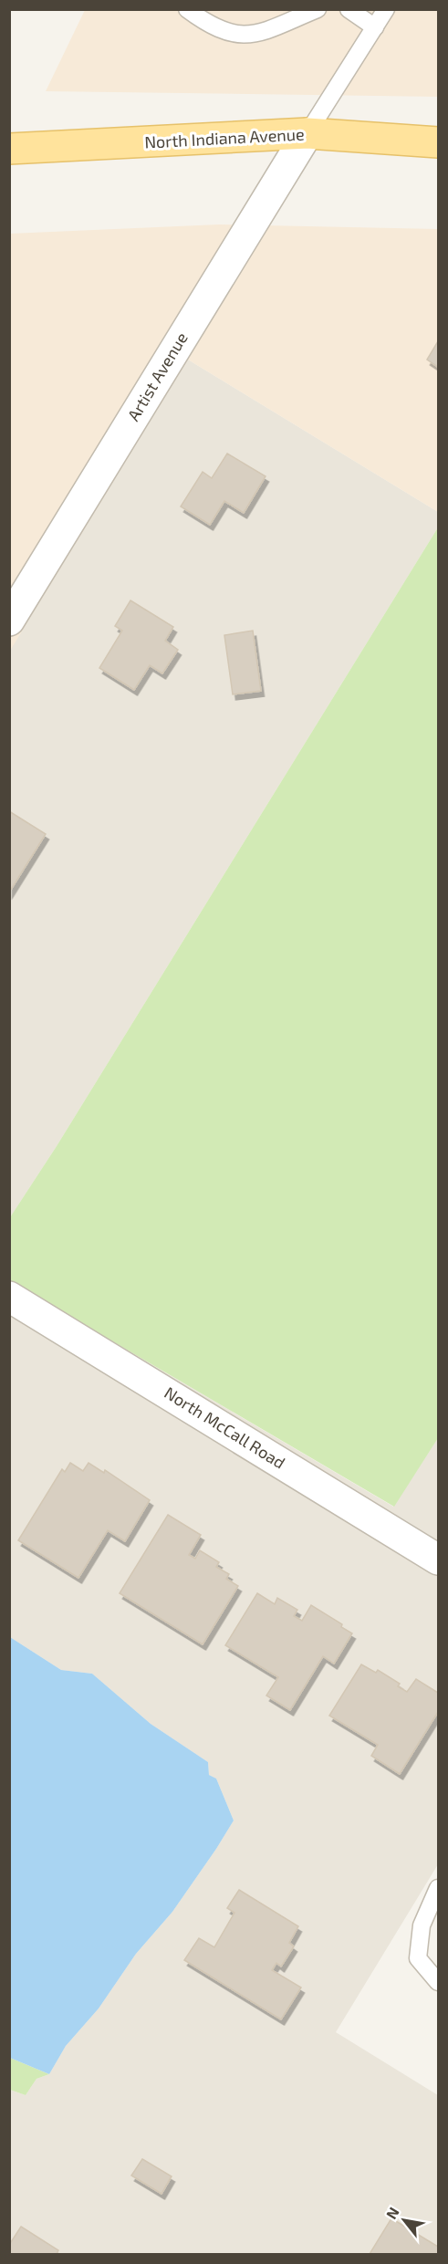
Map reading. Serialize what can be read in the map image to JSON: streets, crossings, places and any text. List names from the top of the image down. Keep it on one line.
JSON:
{"streets":{"main road":["North Indiana Avenue"],"street":["Artist Avenue","North McCall Road"]},"crossings":[["North Indiana Avenue","Artist Avenue"]],"north":"top left"}
